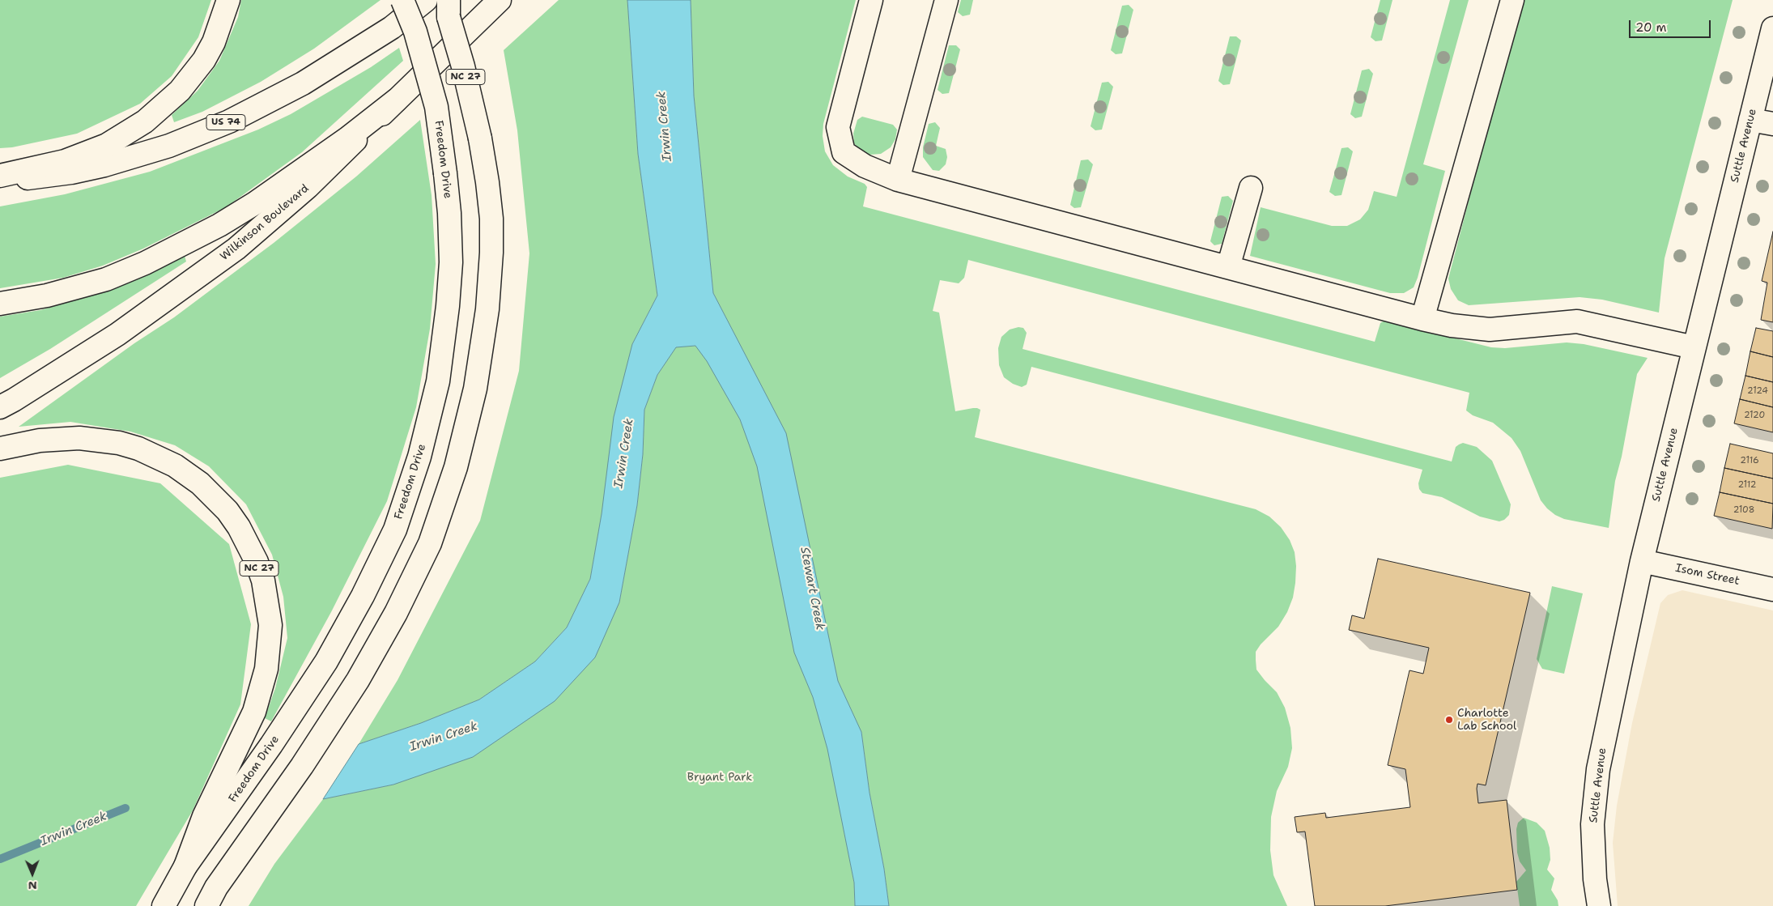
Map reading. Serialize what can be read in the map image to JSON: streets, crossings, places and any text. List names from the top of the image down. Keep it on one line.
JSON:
{"streets":{"main road":["NC 27","US 74","Suttle Avenue","Freedom Drive","Wilkinson Boulevard","Isom Street"]},"crossings":[["NC 27","Freedom Drive"],["Suttle Avenue","Isom Street"]],"water":["Irwin Creek","Stewart Creek"],"parks":["Bryant Park"],"places":["Charlotte Lab School"],"house_numbers":["2124","2120","2116","2112","2108"],"scale_bar":"20 m","north":"bottom"}
